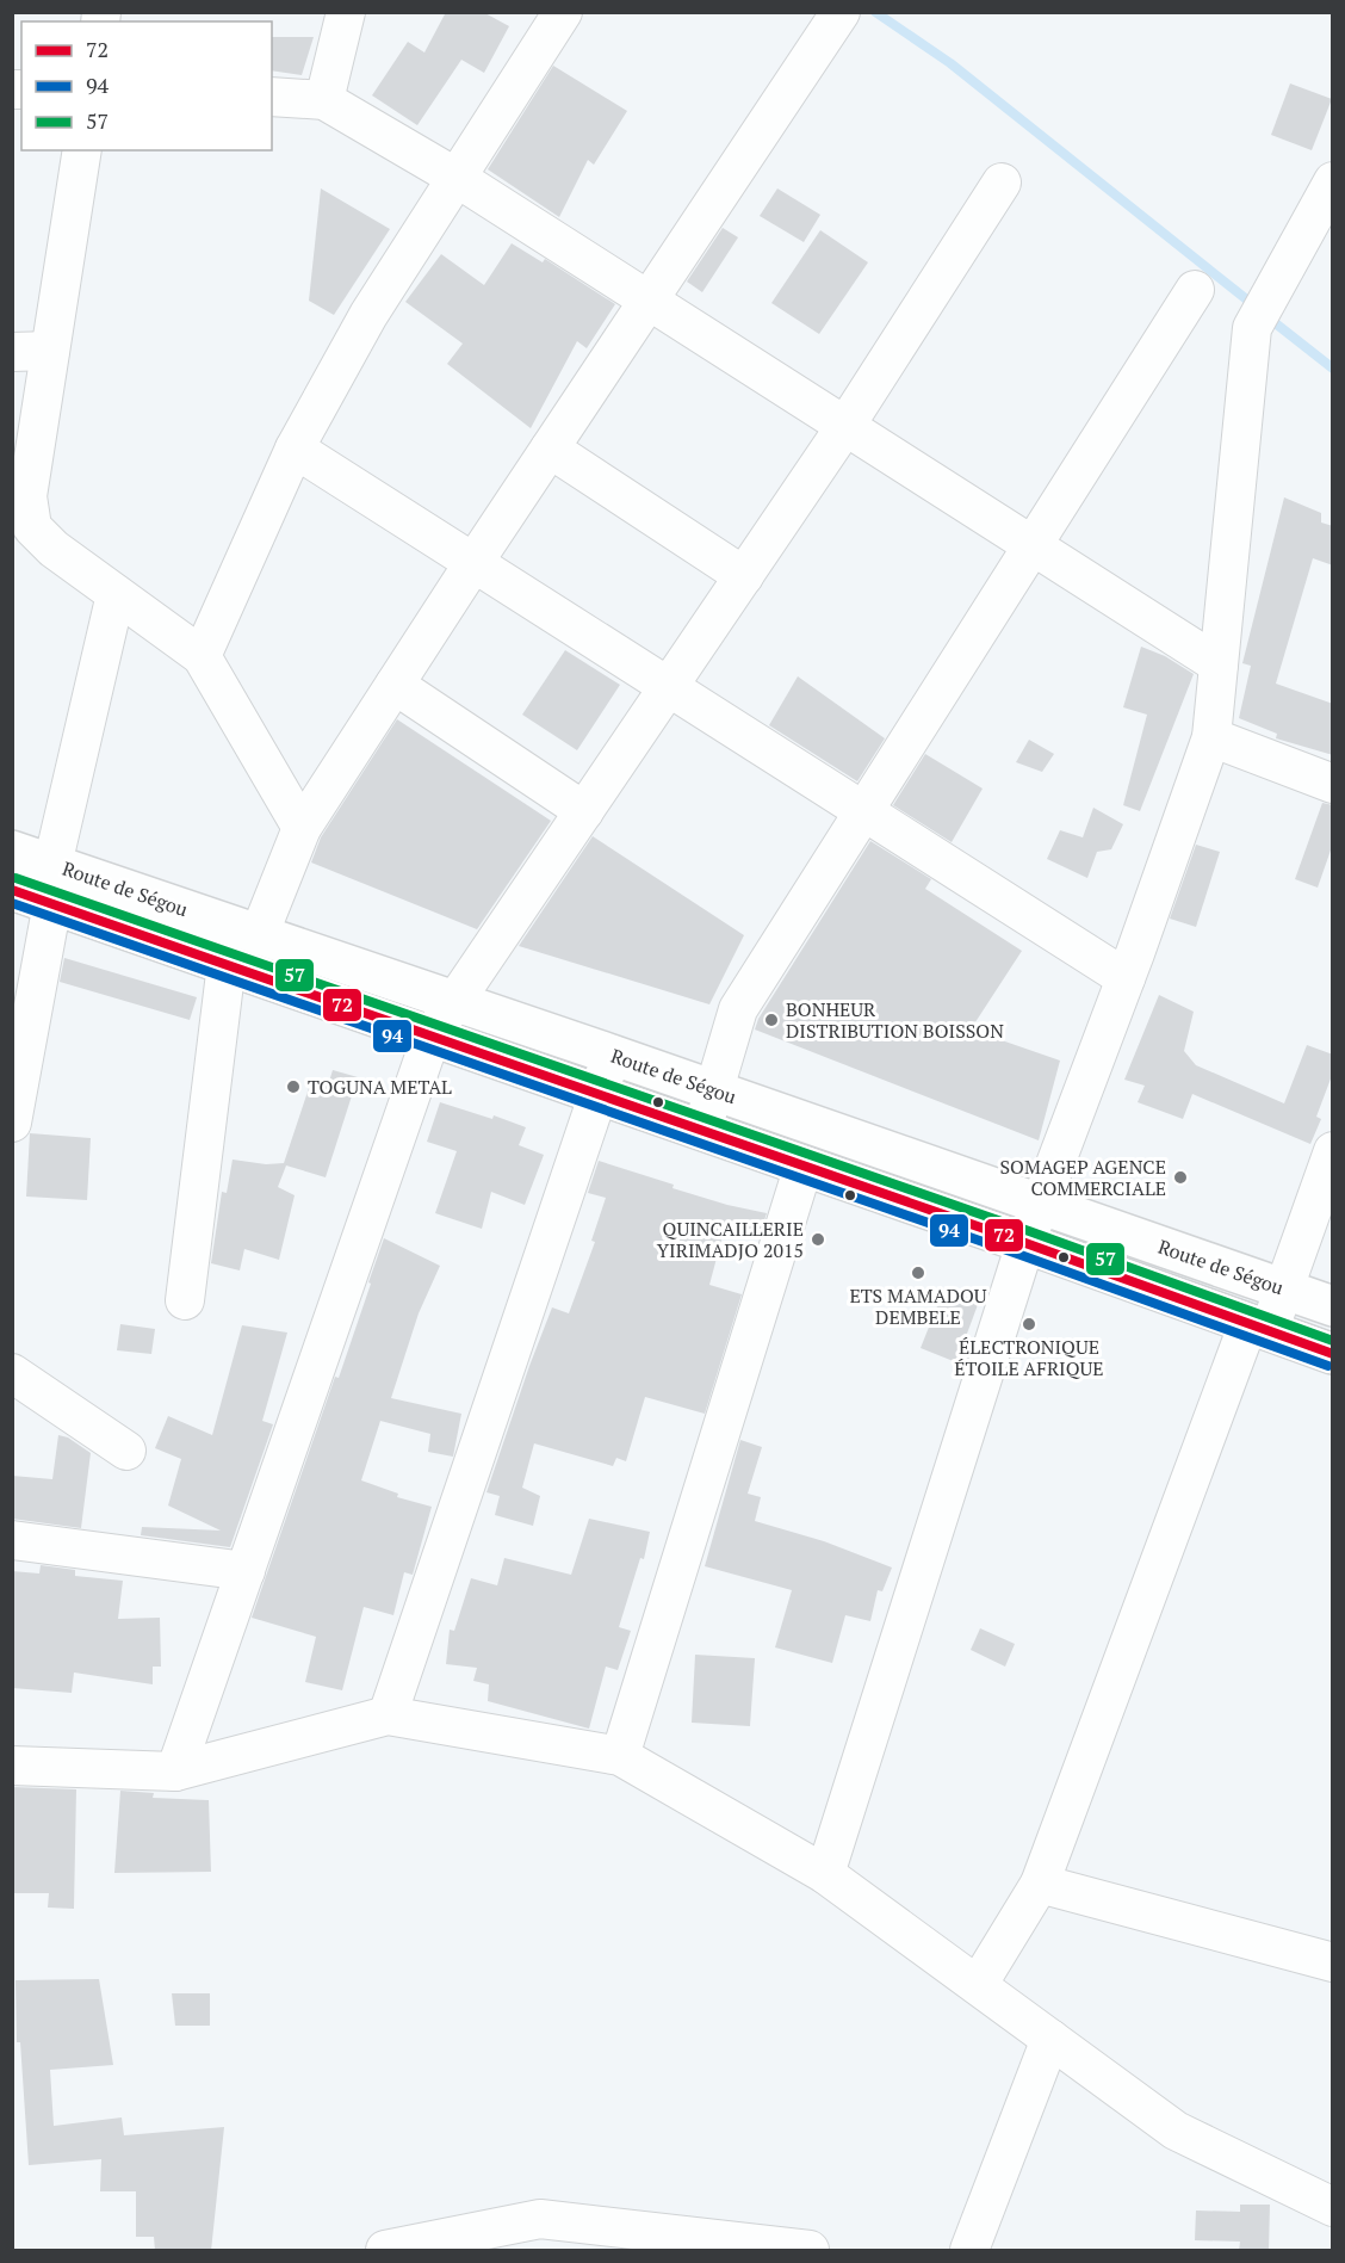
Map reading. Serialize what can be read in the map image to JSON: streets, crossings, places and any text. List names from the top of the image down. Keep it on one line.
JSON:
{"streets":{"highway":["Route de Ségou"]},"places":["BONHEUR DISTRIBUTION BOISSON","TOGUNA METAL","SOMAGEP AGENCE COMMERCIALE","QUINCAILLERIE YIRIMADJO 2015","ETS MAMADOU DEMBELE","ÉLECTRONIQUE ÉTOILE AFRIQUE"],"lines":["transit line 57","transit line 72","transit line 94"],"legend":["72","94","57"]}
